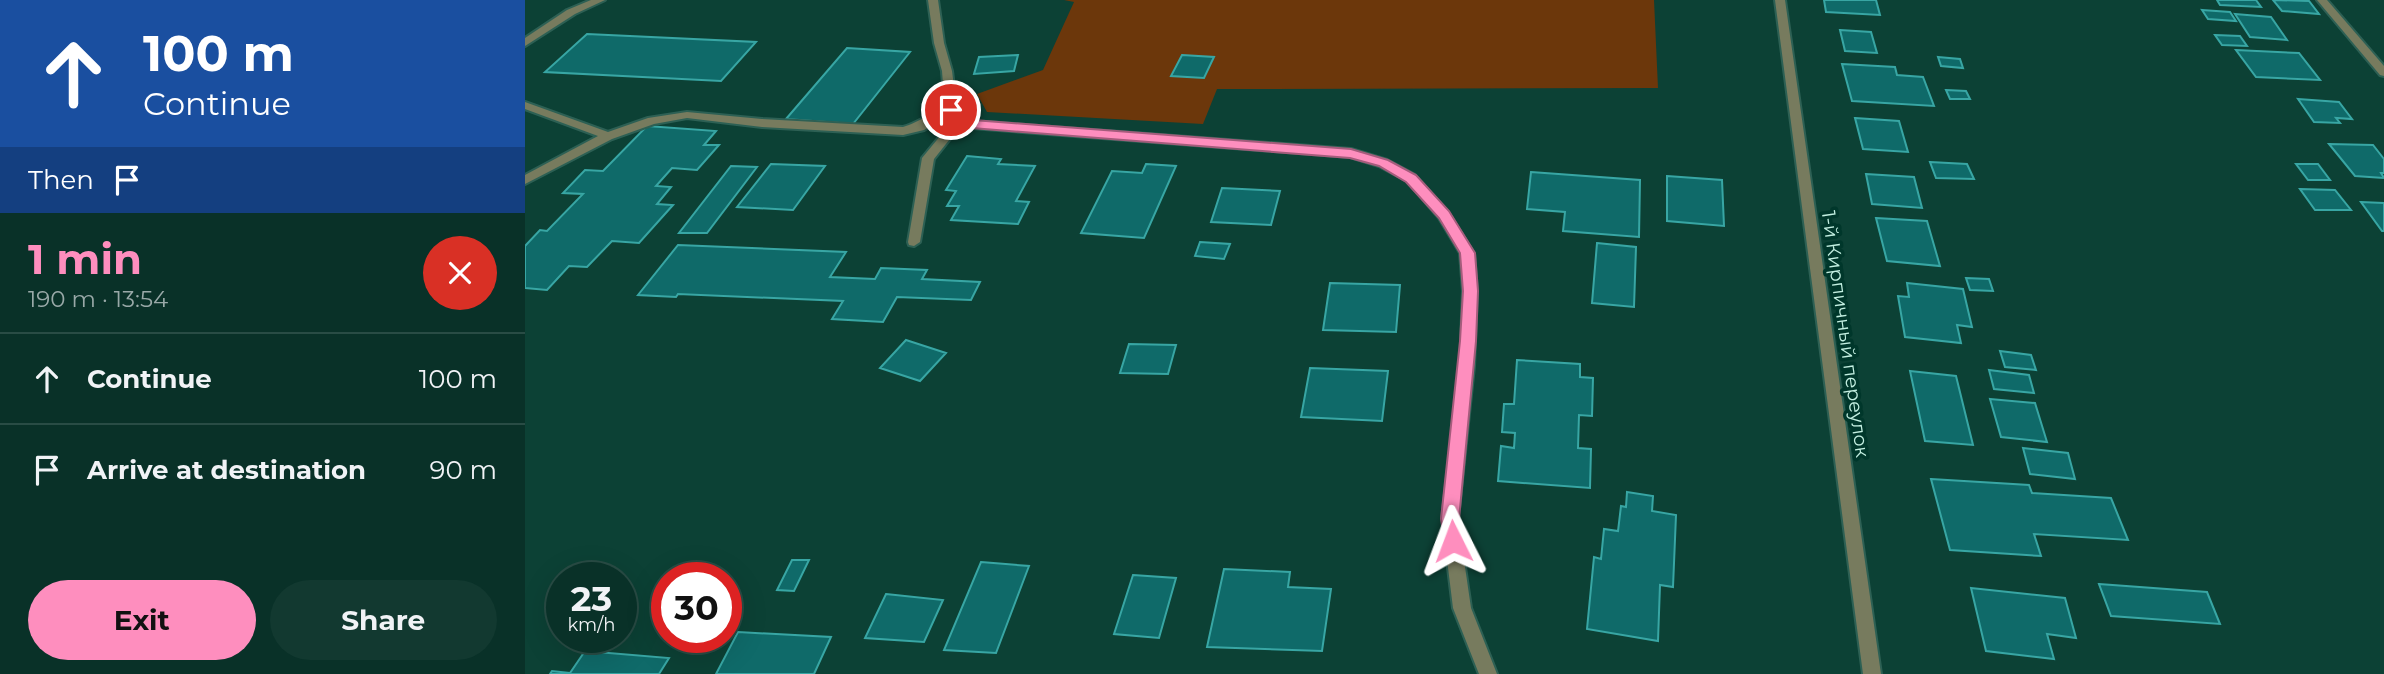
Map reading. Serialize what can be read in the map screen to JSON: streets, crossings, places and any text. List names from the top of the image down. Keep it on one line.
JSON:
{"streets":{"street":["1-й Кирпичный переулок"]},"page":{"turn":["100 m","Continue"],"then":"Then","heading":["1 min","190 m · 13:54"],"list":[{"name":"Continue","value":"100 m"},{"name":"Arrive at destination","value":"90 m"}],"speed":"23 km/h","limit":"30","buttons":["Exit","Share"]}}
